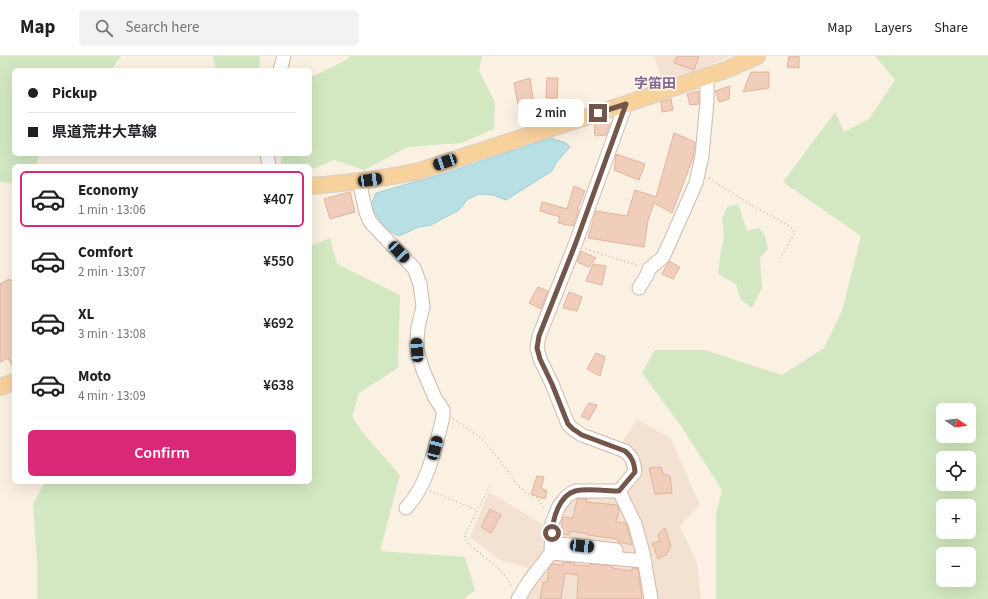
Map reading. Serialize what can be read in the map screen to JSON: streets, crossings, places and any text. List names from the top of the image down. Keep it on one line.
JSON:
{"districts":["字笛田"],"north":"right","page":{"header":"Map","search":"Search here","nav":["Map","Layers","Share"],"banner":["Pickup","県道荒井大草線"],"bubble":"2 min","list":[{"name":"Economy","note":"1 min · 13:06","value":"¥407"},{"name":"Comfort","note":"2 min · 13:07","value":"¥550"},{"name":"XL","note":"3 min · 13:08","value":"¥692"},{"name":"Moto","note":"4 min · 13:09","value":"¥638"}],"map_buttons":["+","−"],"buttons":"Confirm"}}
